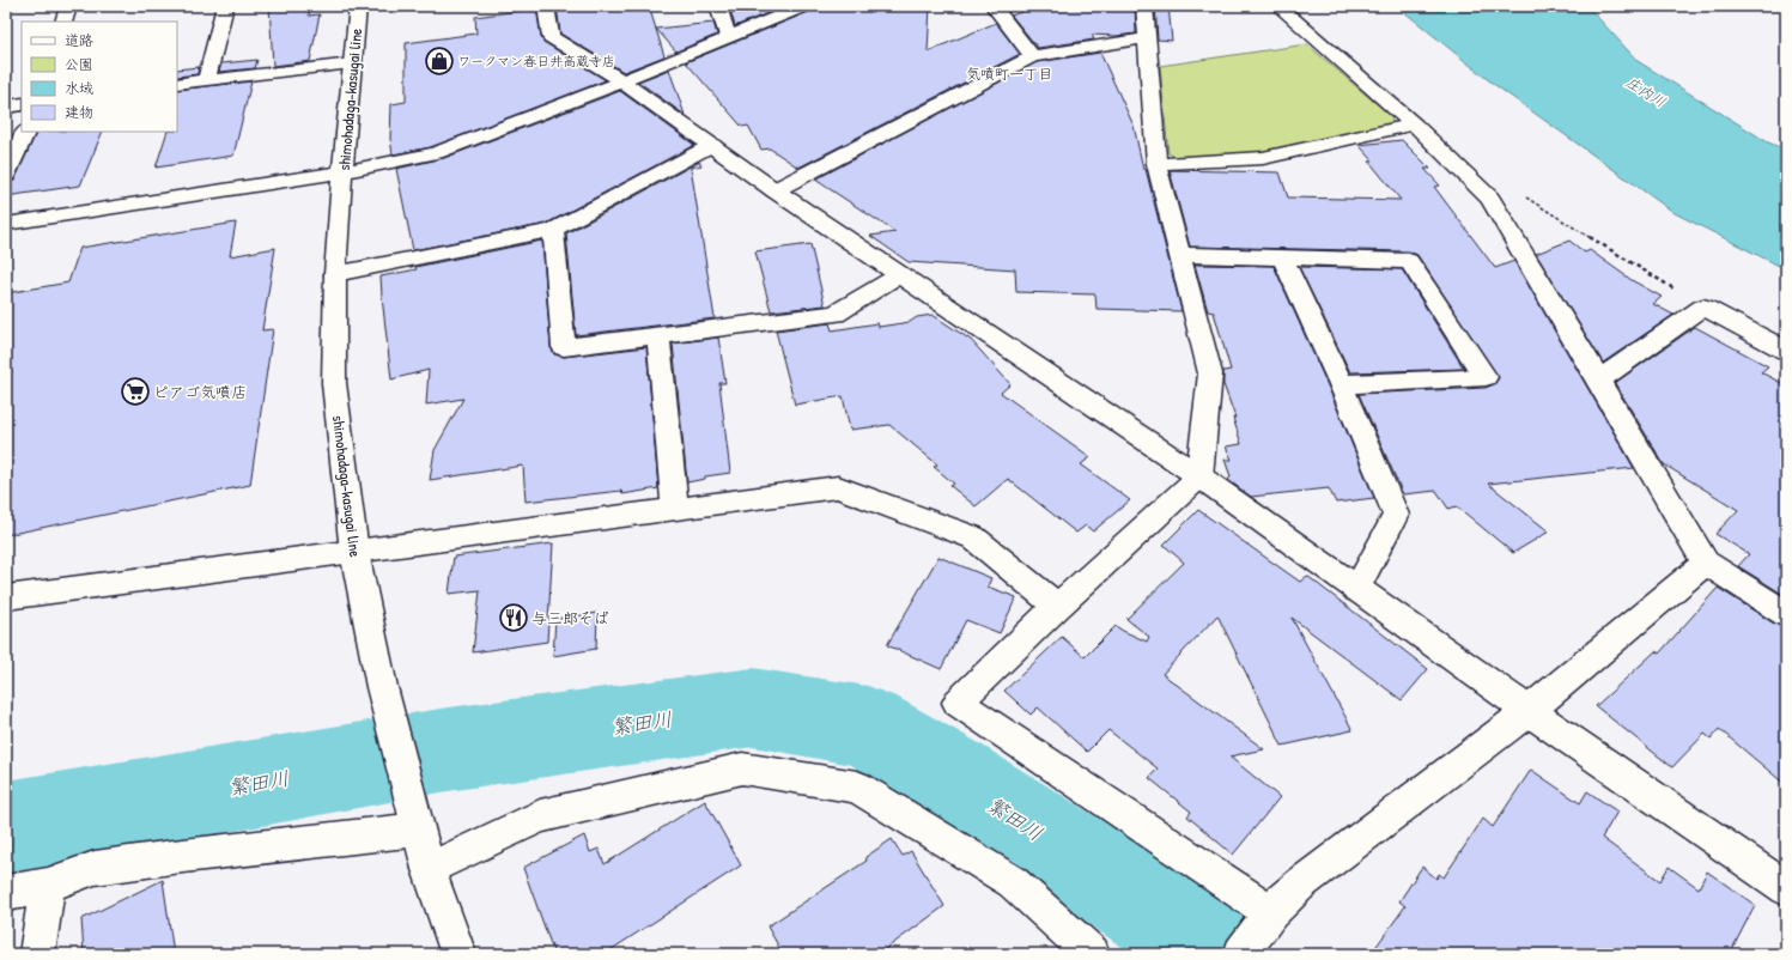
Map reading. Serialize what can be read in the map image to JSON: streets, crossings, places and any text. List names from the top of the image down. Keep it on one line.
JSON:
{"streets":{"street":["shimohadaga-kasugai line"]},"districts":["気噴町一丁目"],"water":["庄内川","繁田川"],"places":{"shop":["ワークマン春日井高蔵寺店"],"supermarket":["ピアゴ気噴店"],"restaurant":["与三郎そば"]},"legend":["道路","公園","水域","建物"]}
